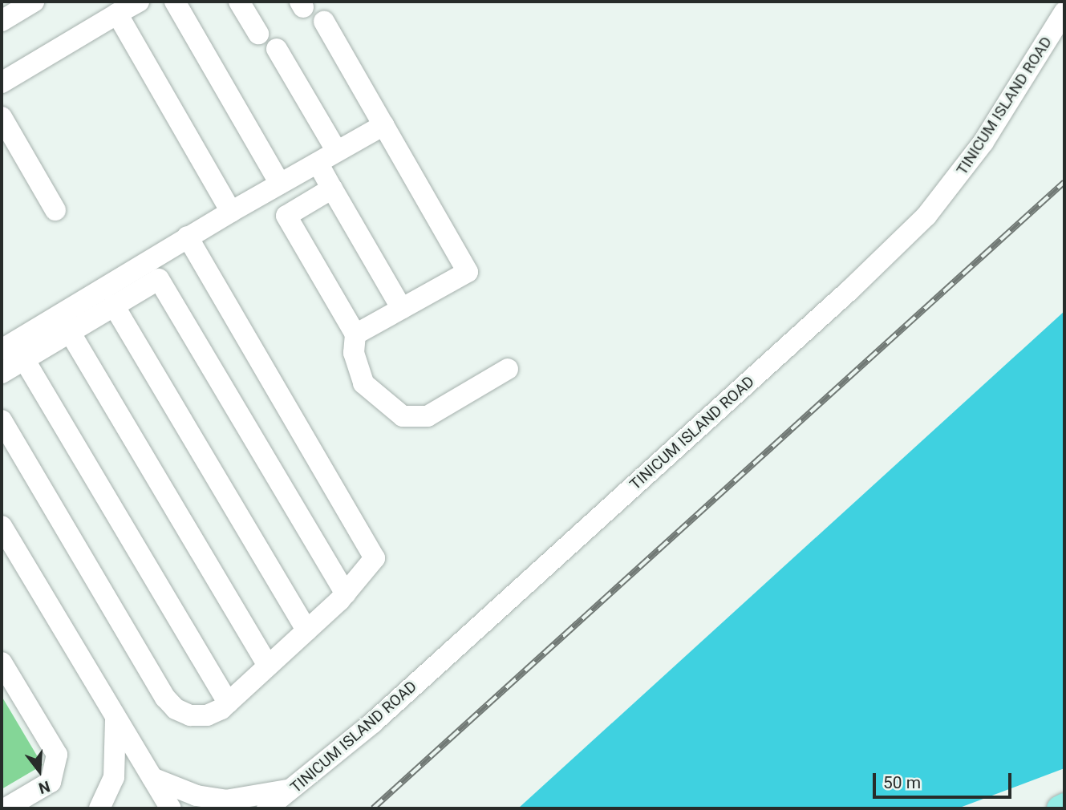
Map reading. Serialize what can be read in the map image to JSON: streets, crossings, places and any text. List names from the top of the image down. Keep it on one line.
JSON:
{"streets":{"street":["TINICUM ISLAND ROAD"]},"scale_bar":"50 m","north":"bottom"}
